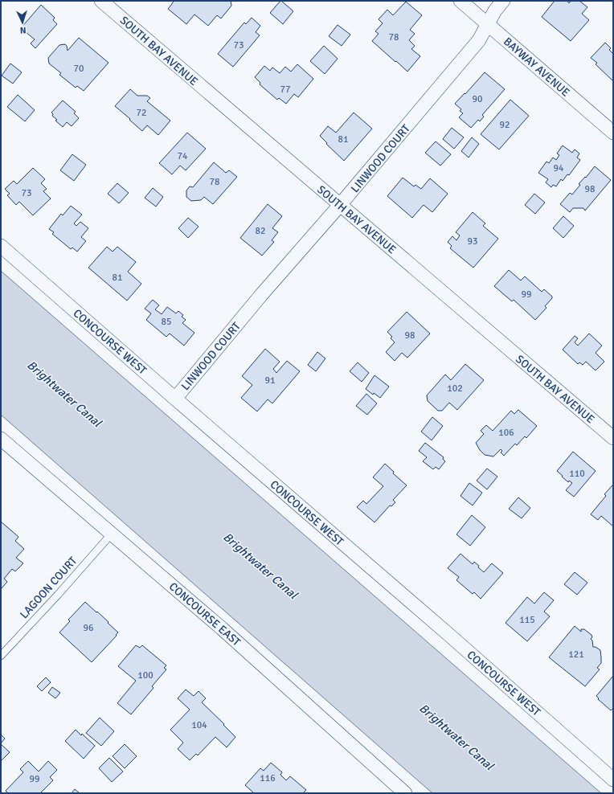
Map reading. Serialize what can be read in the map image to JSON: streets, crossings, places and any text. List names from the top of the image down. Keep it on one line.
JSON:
{"streets":{"street":["SOUTH BAY AVENUE","BAYWAY AVENUE","LINWOOD COURT","CONCOURSE WEST","CONCOURSE EAST"],"lane":["LAGOON COURT"]},"crossings":[["SOUTH BAY AVENUE","LINWOOD COURT"],["BAYWAY AVENUE","LINWOOD COURT"],["LINWOOD COURT","CONCOURSE WEST"],["LAGOON COURT","CONCOURSE EAST"]],"water":["Brightwater Canal"],"house_numbers":["78","73","70","77","90","72","92","81","74","94","78","98","73","82","93","81","99","85","98","91","102","106","110","115","96","121","100","104","116","99"],"north":"bottom"}
